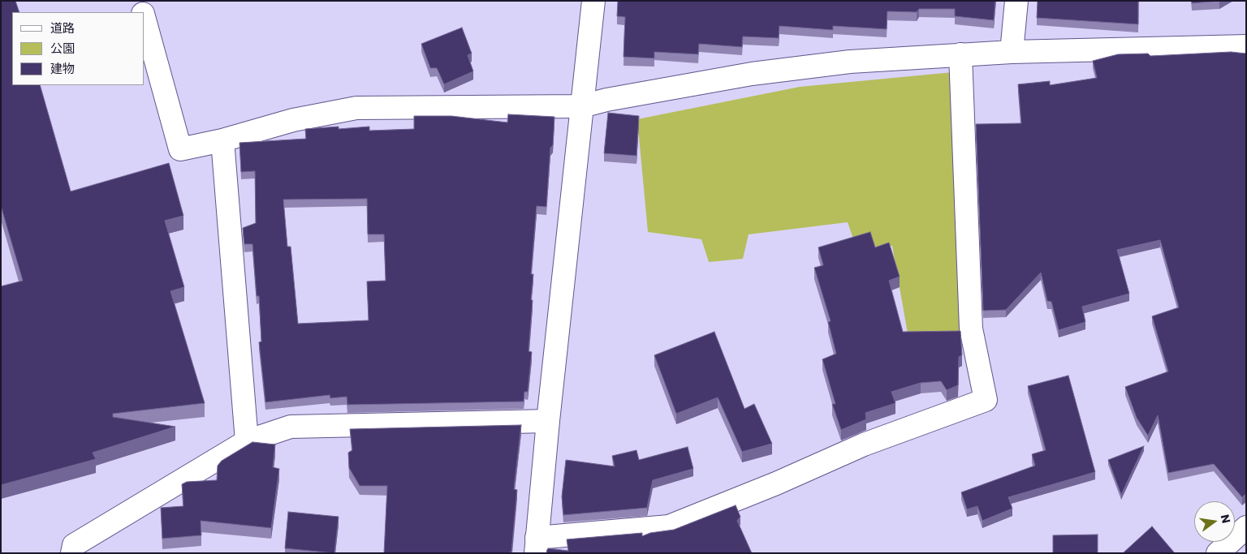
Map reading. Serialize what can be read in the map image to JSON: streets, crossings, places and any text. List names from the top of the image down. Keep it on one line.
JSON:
{"legend":["道路","公園","建物"],"north":"right"}
